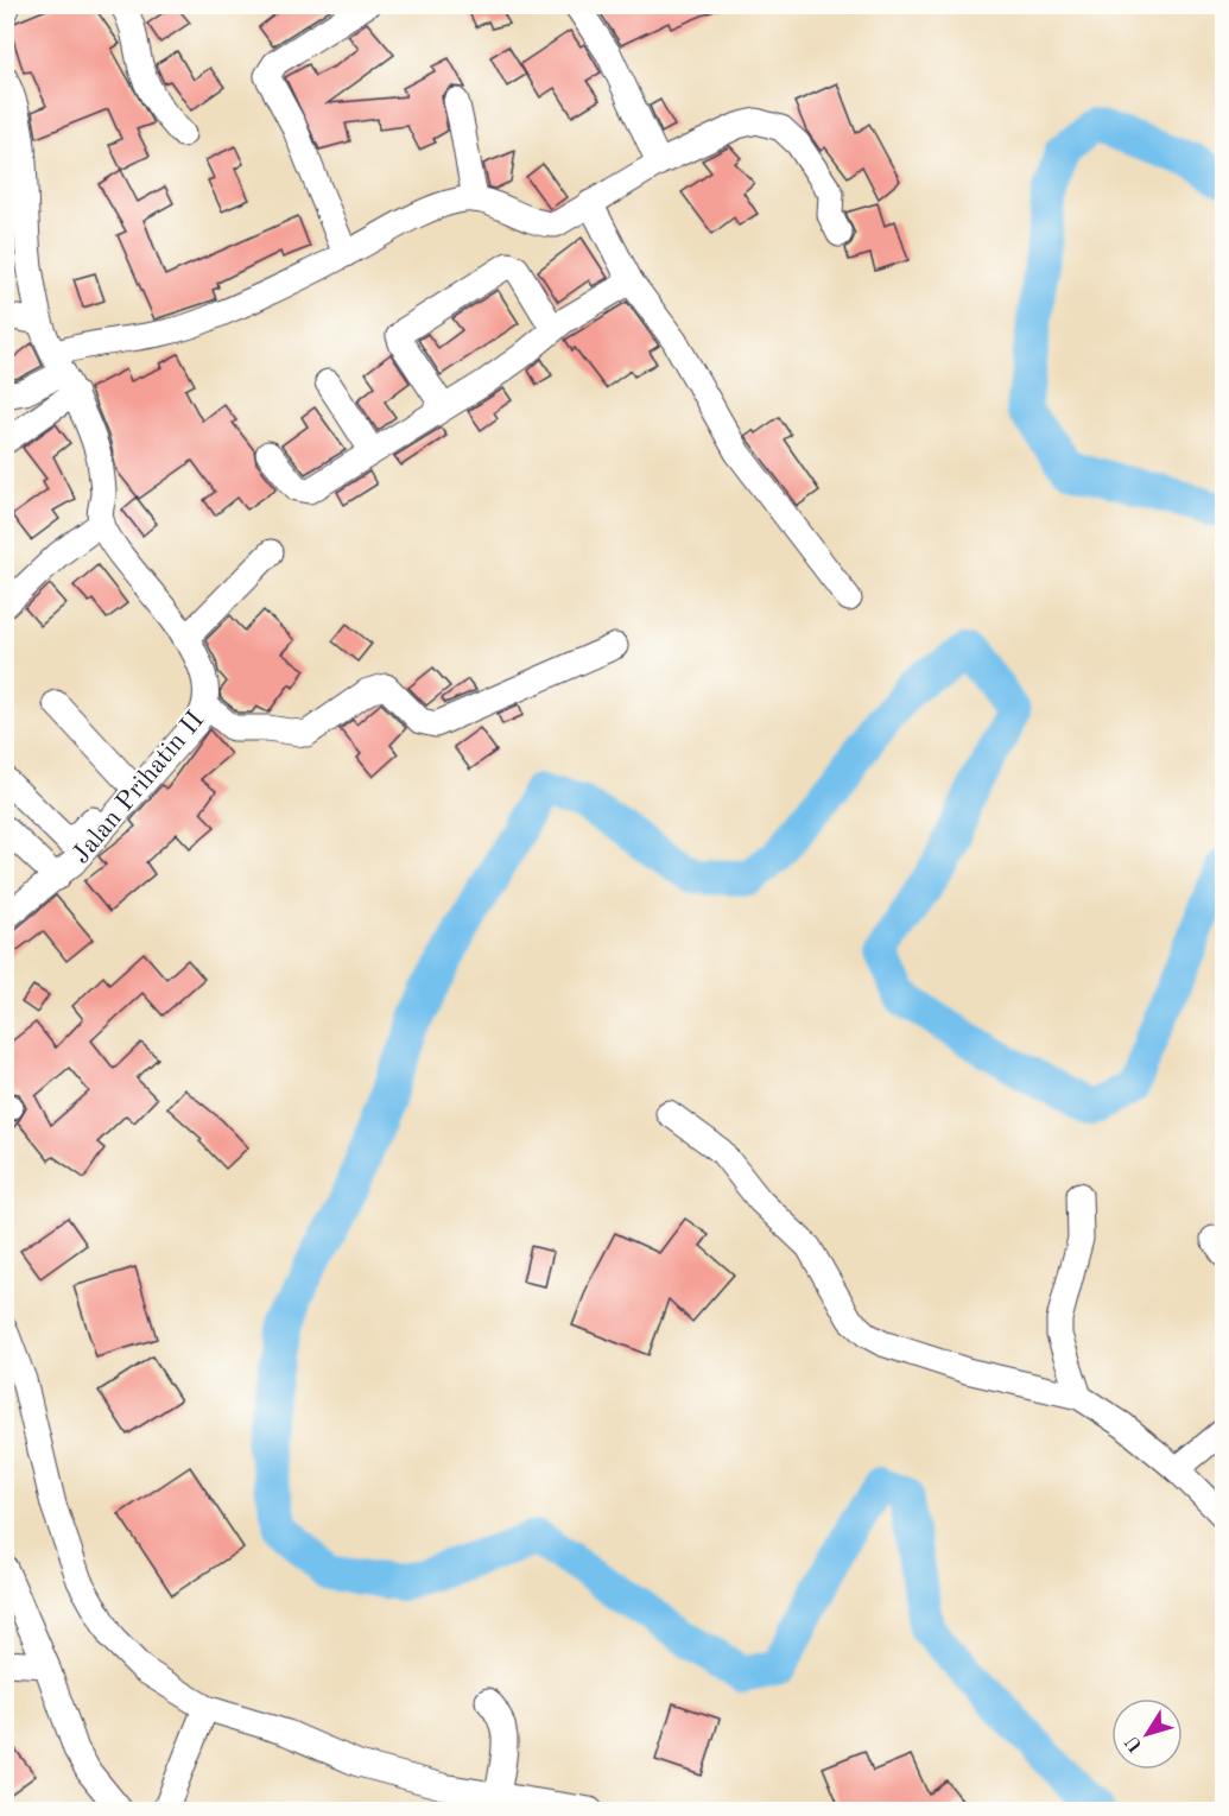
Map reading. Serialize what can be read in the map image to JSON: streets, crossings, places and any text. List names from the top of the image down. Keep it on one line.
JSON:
{"streets":{"street":["Jalan Prihatin II"]},"north":"bottom left"}
